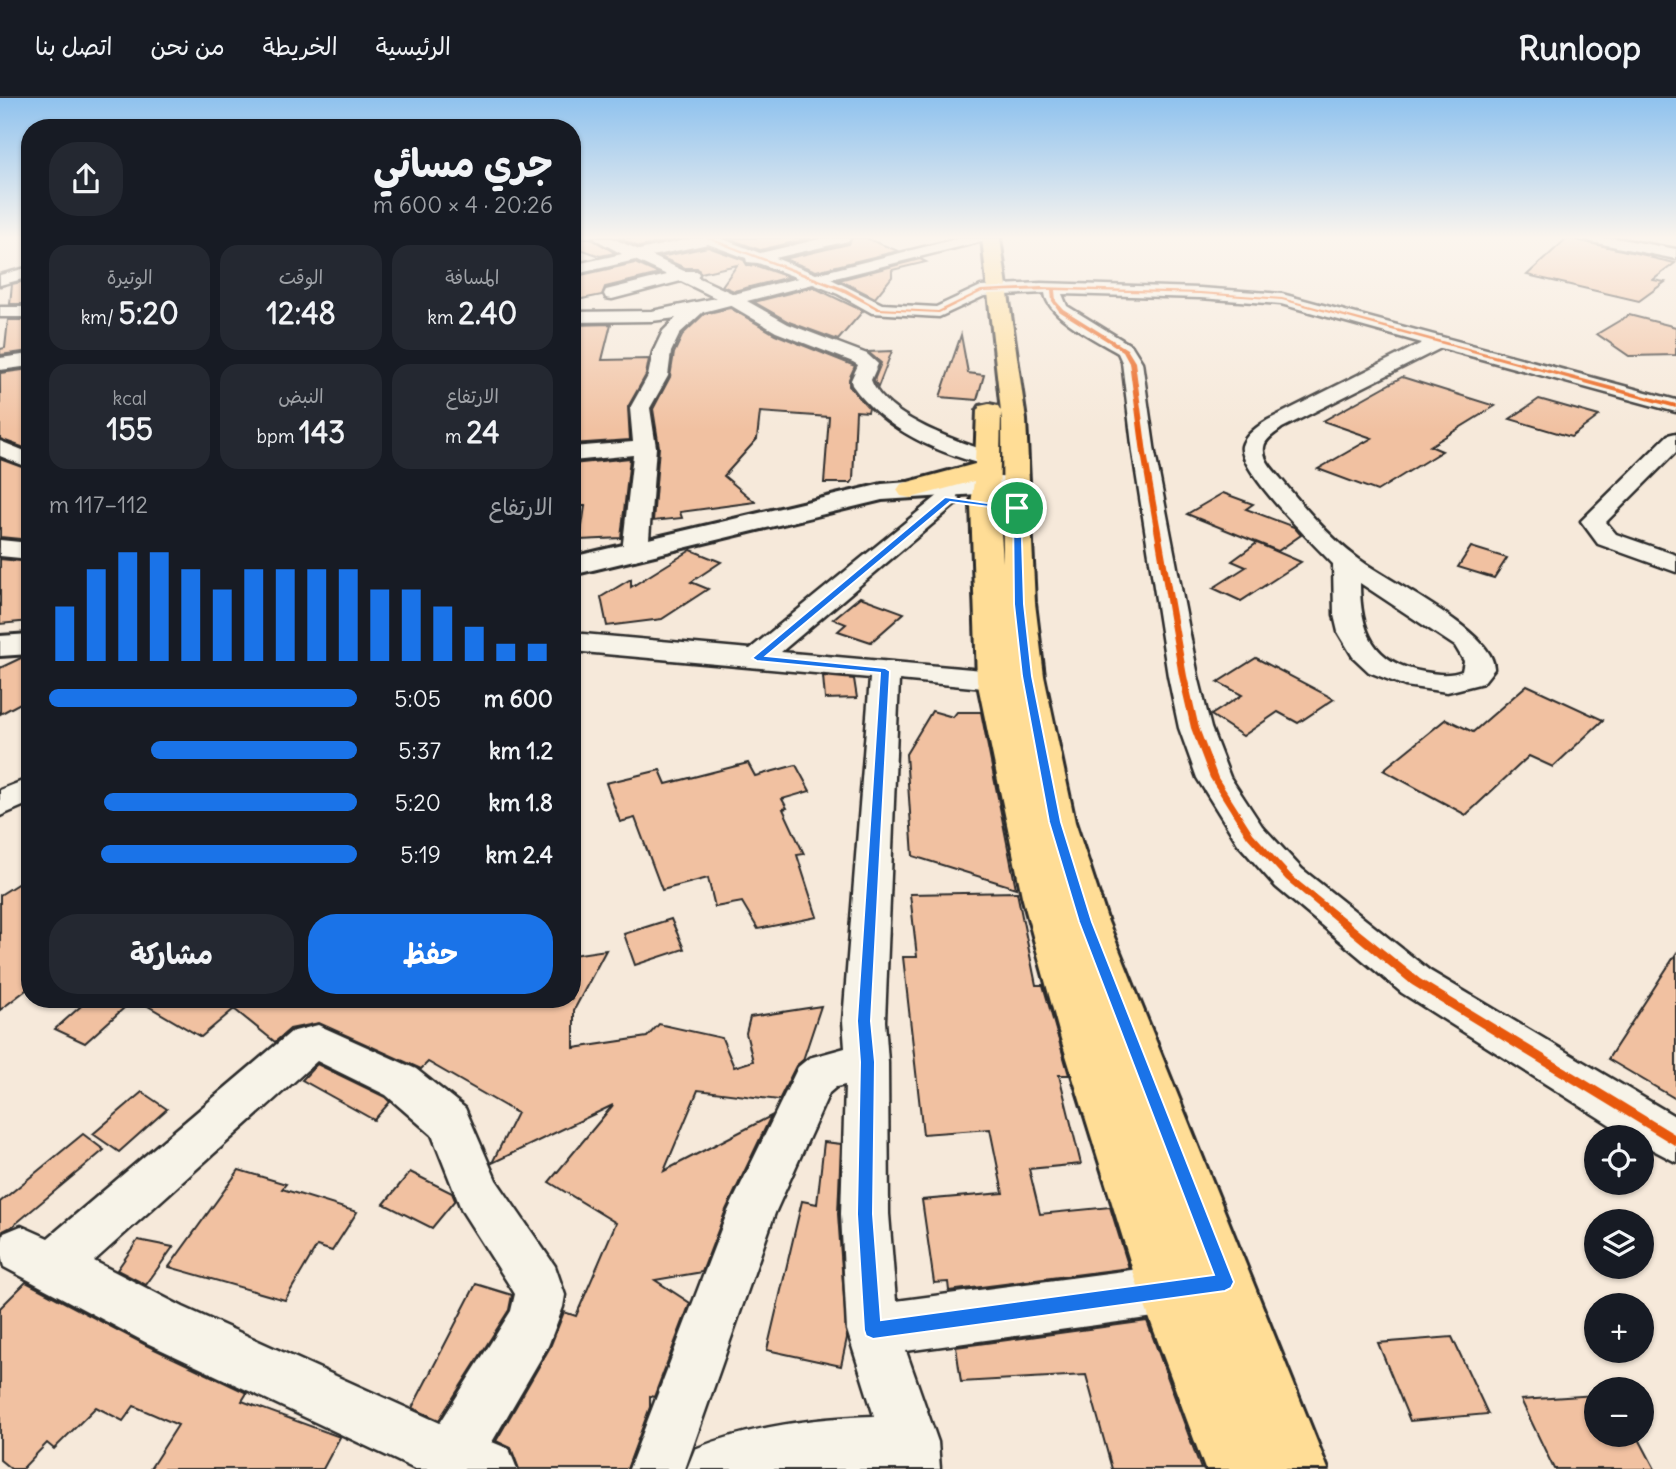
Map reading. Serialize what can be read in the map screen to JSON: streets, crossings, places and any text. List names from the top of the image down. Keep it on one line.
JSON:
{"page":{"header":"Runloop","nav":["الرئيسية","الخريطة","من نحن","اتصل بنا"],"heading":["جري مسائي","20:26 · 4 × 600 m"],"stats":[["المسافة","2.40 km"],["الوقت","12:48"],["الوتيرة","5:20 /km"],["الارتفاع","24 m"],["النبض","143 bpm"],["kcal","155"]],"chart":["الارتفاع","112–117 m"],"list":[{"name":"600 m","note":"5:05"},{"name":"1.2 km","note":"5:37"},{"name":"1.8 km","note":"5:20"},{"name":"2.4 km","note":"5:19"}],"buttons":["حفظ","مشاركة"],"map_buttons":["+","−"]}}
